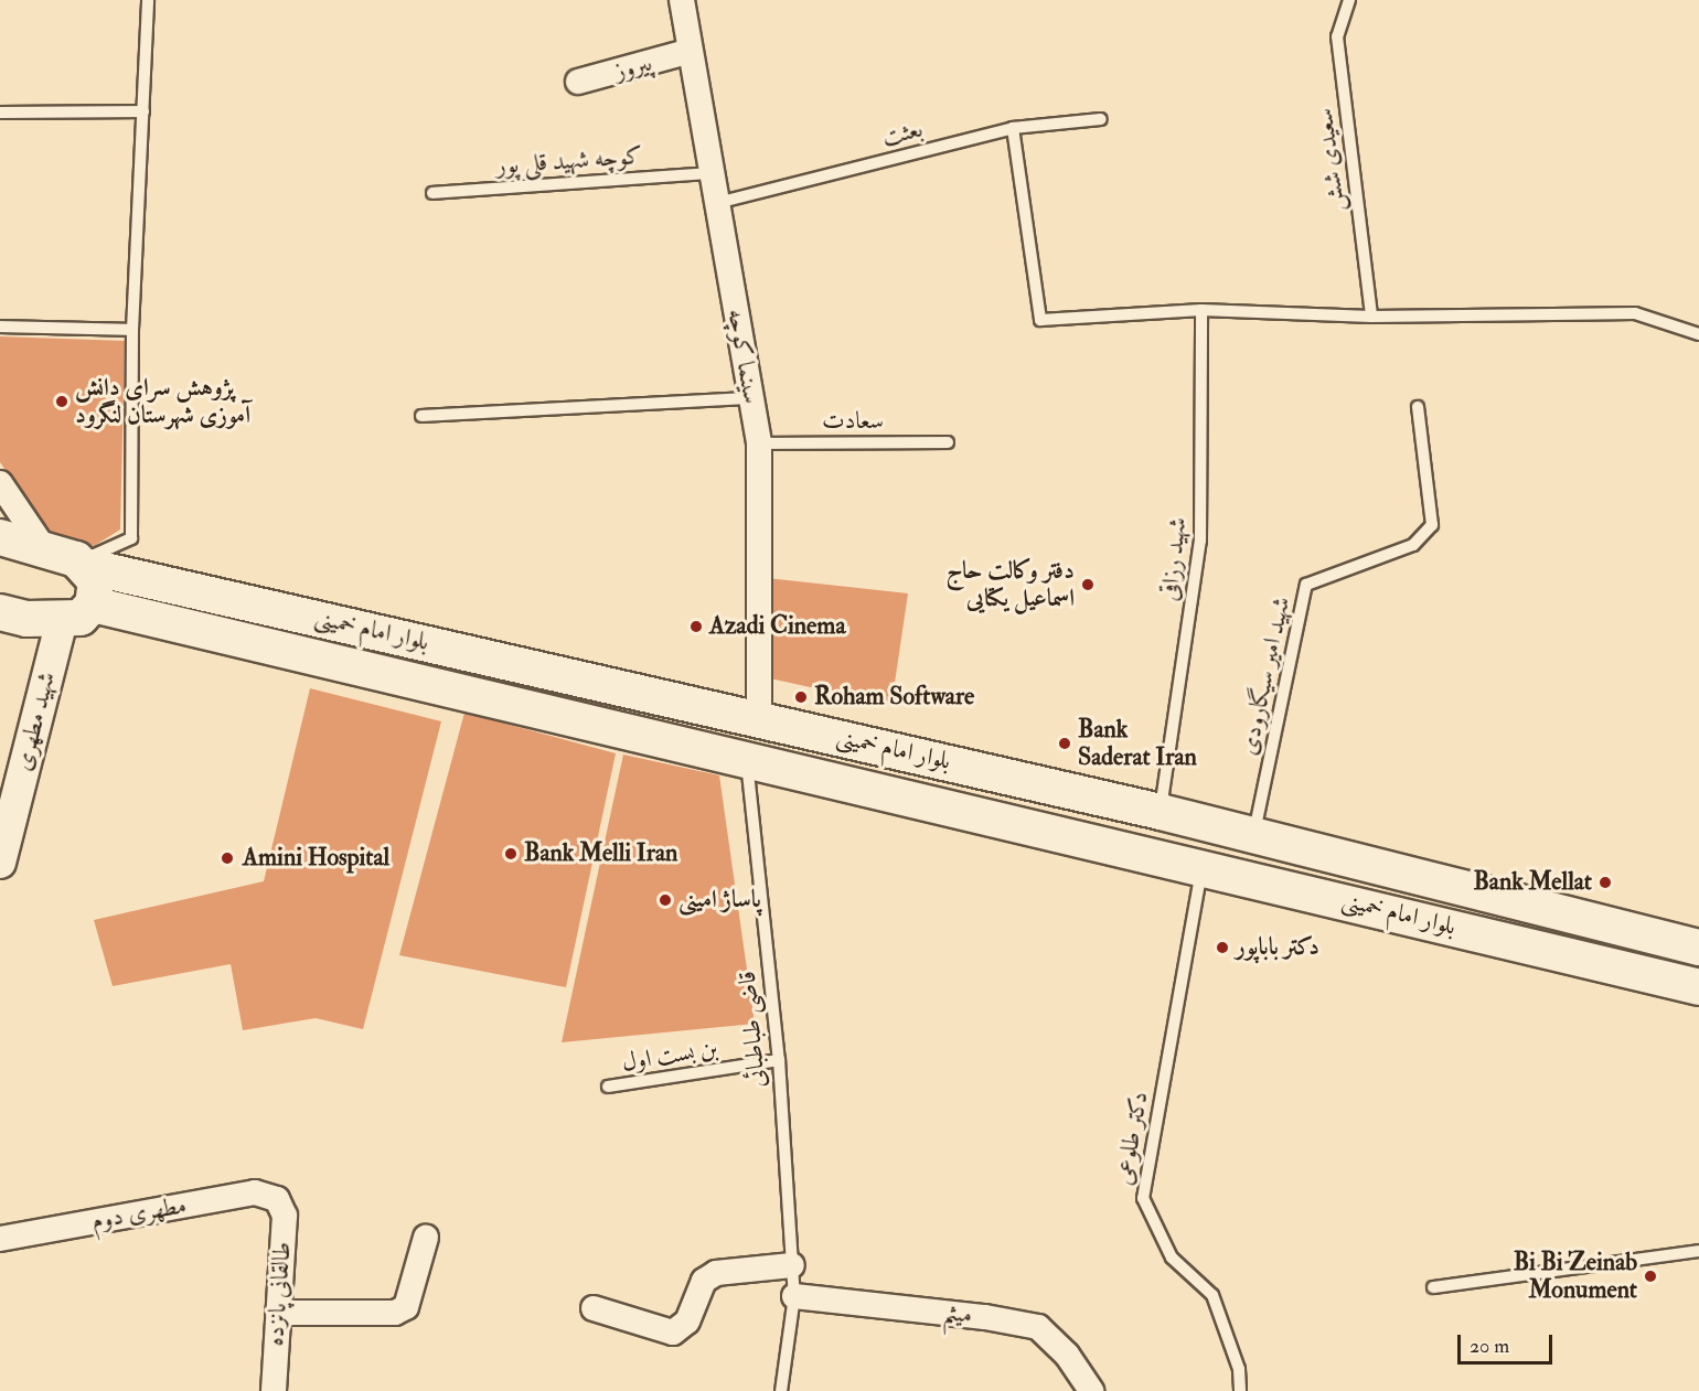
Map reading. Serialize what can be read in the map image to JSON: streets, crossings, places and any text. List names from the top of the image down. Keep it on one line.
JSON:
{"streets":{"main road":["بلوار امام خمینی"],"street":["پیروز","سینما کوچه","شهید مطهری","مطهری دوم","طالقانی پانزده","میثم"],"lane":["بعثت","سعیدی شش","کوچه شهید قلی پور","سعادت","شهید رزاقی","شهید امیر سیگارودی","قاضی طباطبائی","بن بست اول","دکتر طلوعی"]},"crossings":[["پیروز","سینما کوچه"],["بعثت","سینما کوچه"],["کوچه شهید قلی پور","سینما کوچه"],["سینما کوچه","سعادت"],["سینما کوچه","بلوار امام خمینی"],["شهید رزاقی","بلوار امام خمینی"],["بلوار امام خمینی","شهید امیر سیگارودی"],["بلوار امام خمینی","قاضی طباطبائی"],["بلوار امام خمینی","دکتر طلوعی"],["قاضی طباطبائی","بن بست اول"],["قاضی طباطبائی","میثم"],["مطهری دوم","طالقانی پانزده"]],"places":["پژوهش سرای دانش آموزی شهرستان لنگرود","دفتر وکالت حاج اسماعیل یکتایی","Azadi Cinema","Roham Software","Bank Saderat Iran","Bank Melli Iran","Amini Hospital","Bank Mellat","پاساژ امینی","دکتر باباپور","Bi Bi Zeinab Monument"],"scale_bar":"20 m"}
